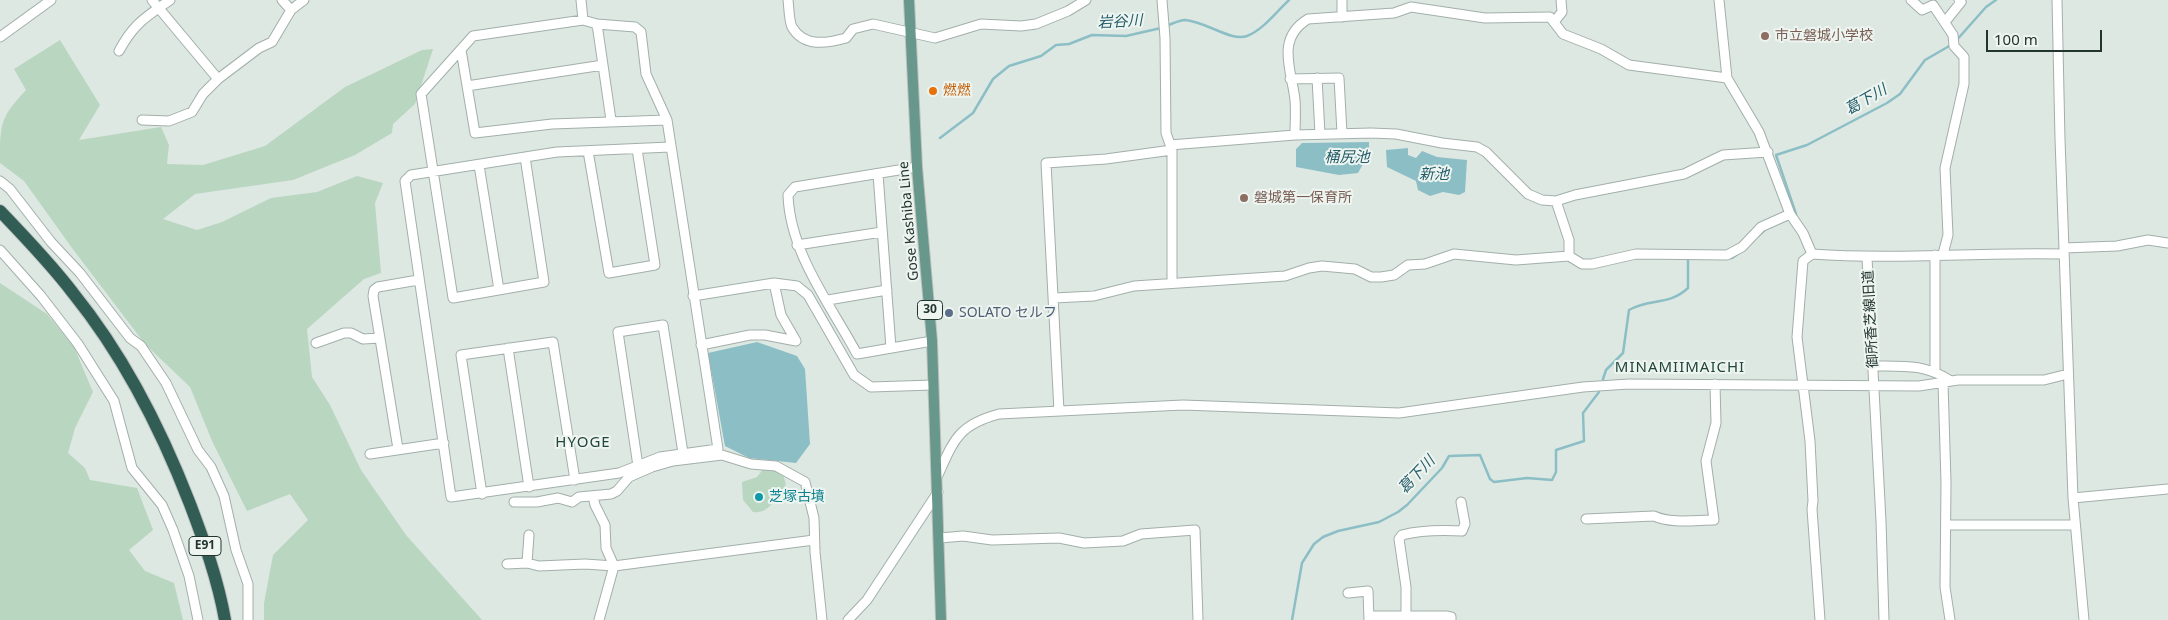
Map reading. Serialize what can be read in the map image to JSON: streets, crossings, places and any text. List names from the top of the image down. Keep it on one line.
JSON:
{"streets":{"highway":["E91"],"main road":["Gose Kashiba Line","30"],"street":["御所香芝線旧道"]},"districts":["MINAMIIMAICHI","HYOGE"],"water":["岩谷川","葛下川","桶尻池","新池"],"places":["市立磐城小学校","燃燃","磐城第一保育所","SOLATO セルフ","芝塚古墳"],"scale_bar":"100 m"}
